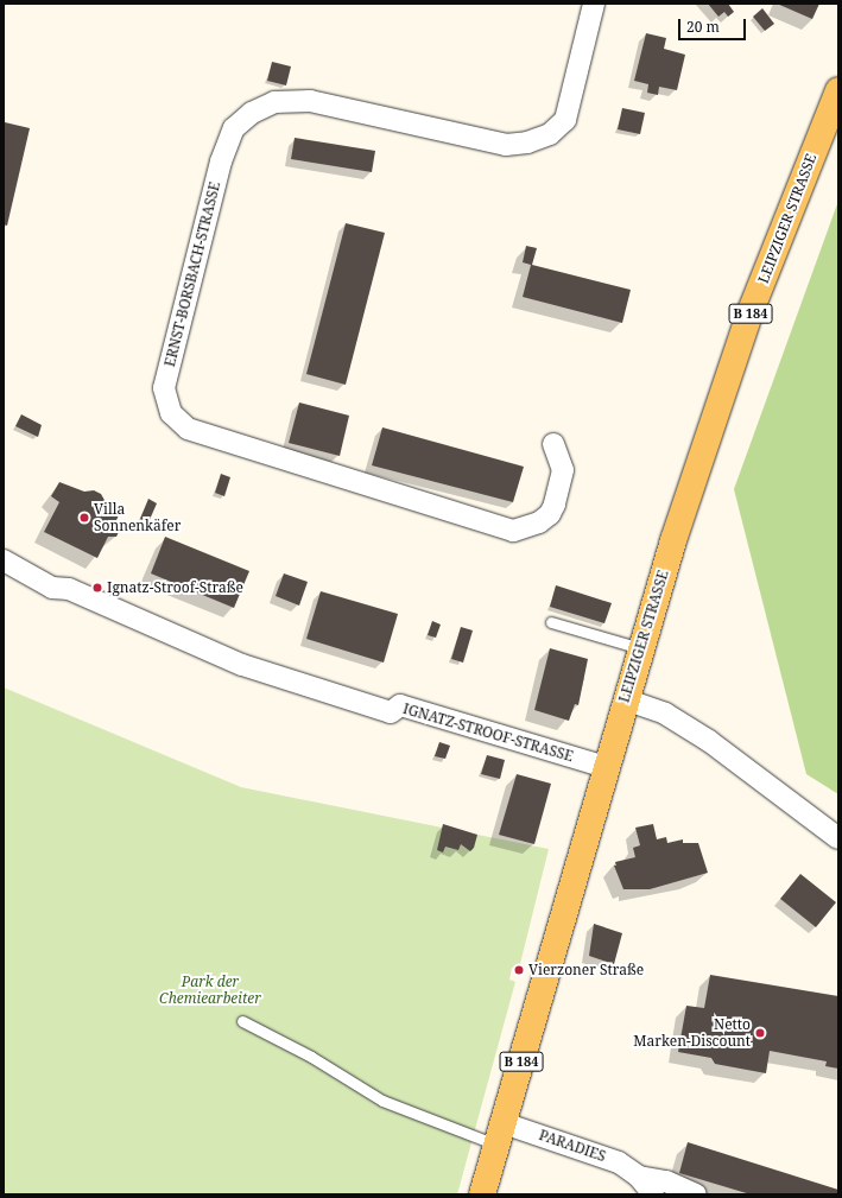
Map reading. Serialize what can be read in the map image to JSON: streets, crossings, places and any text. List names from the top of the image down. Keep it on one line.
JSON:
{"streets":{"main road":["LEIPZIGER STRASSE","B 184"],"street":["ERNST-BORSBACH-STRASSE","IGNATZ-STROOF-STRASSE","PARADIES"]},"crossings":[["LEIPZIGER STRASSE","IGNATZ-STROOF-STRASSE"],["LEIPZIGER STRASSE","PARADIES"]],"parks":["Park der Chemiearbeiter"],"places":["Villa Sonnenkäfer","Ignatz-Stroof-Straße","Vierzoner Straße","Netto Marken-Discount"],"scale_bar":"20 m"}
